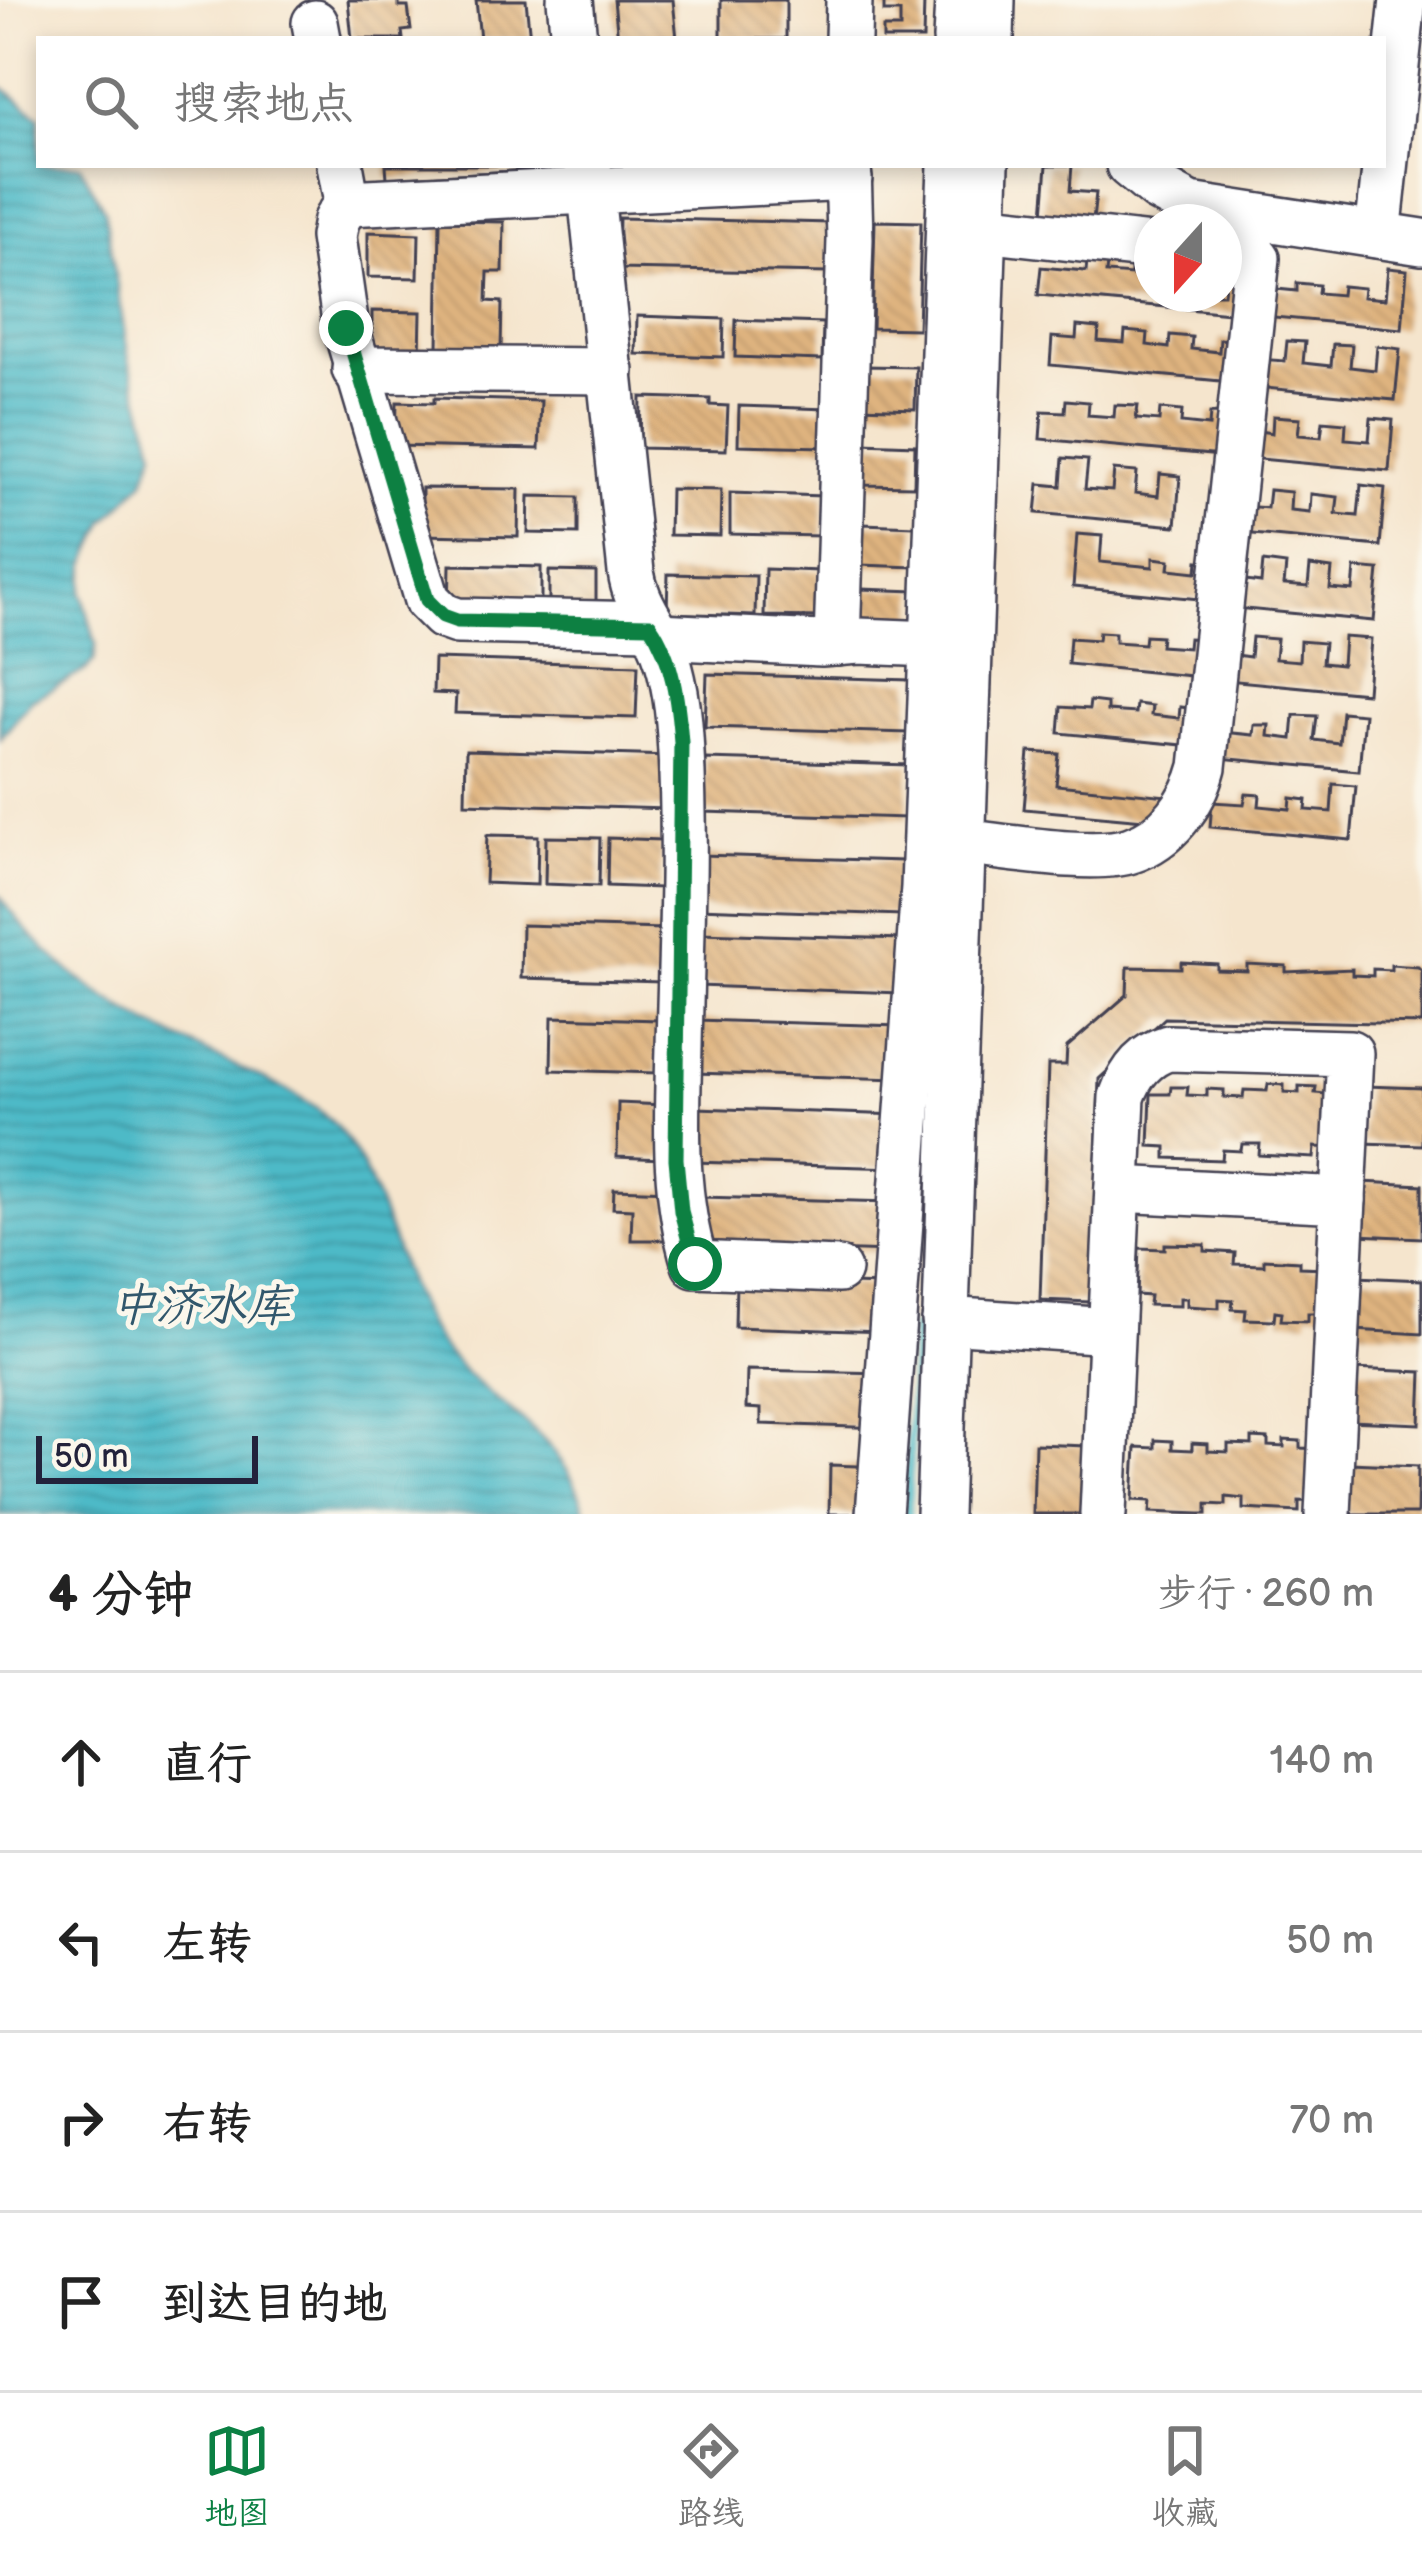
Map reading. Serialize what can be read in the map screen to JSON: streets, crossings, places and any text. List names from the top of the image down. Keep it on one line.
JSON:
{"water":["中济水库"],"scale_bar":"50 m","north":"bottom","page":{"search":"搜索地点","scale":"50 m","heading":["4 分钟","步行 · 260 m"],"list":[["直行","140 m"],["左转","50 m"],["右转","70 m"],"到达目的地"],"nav":["地图","路线","收藏"]}}
